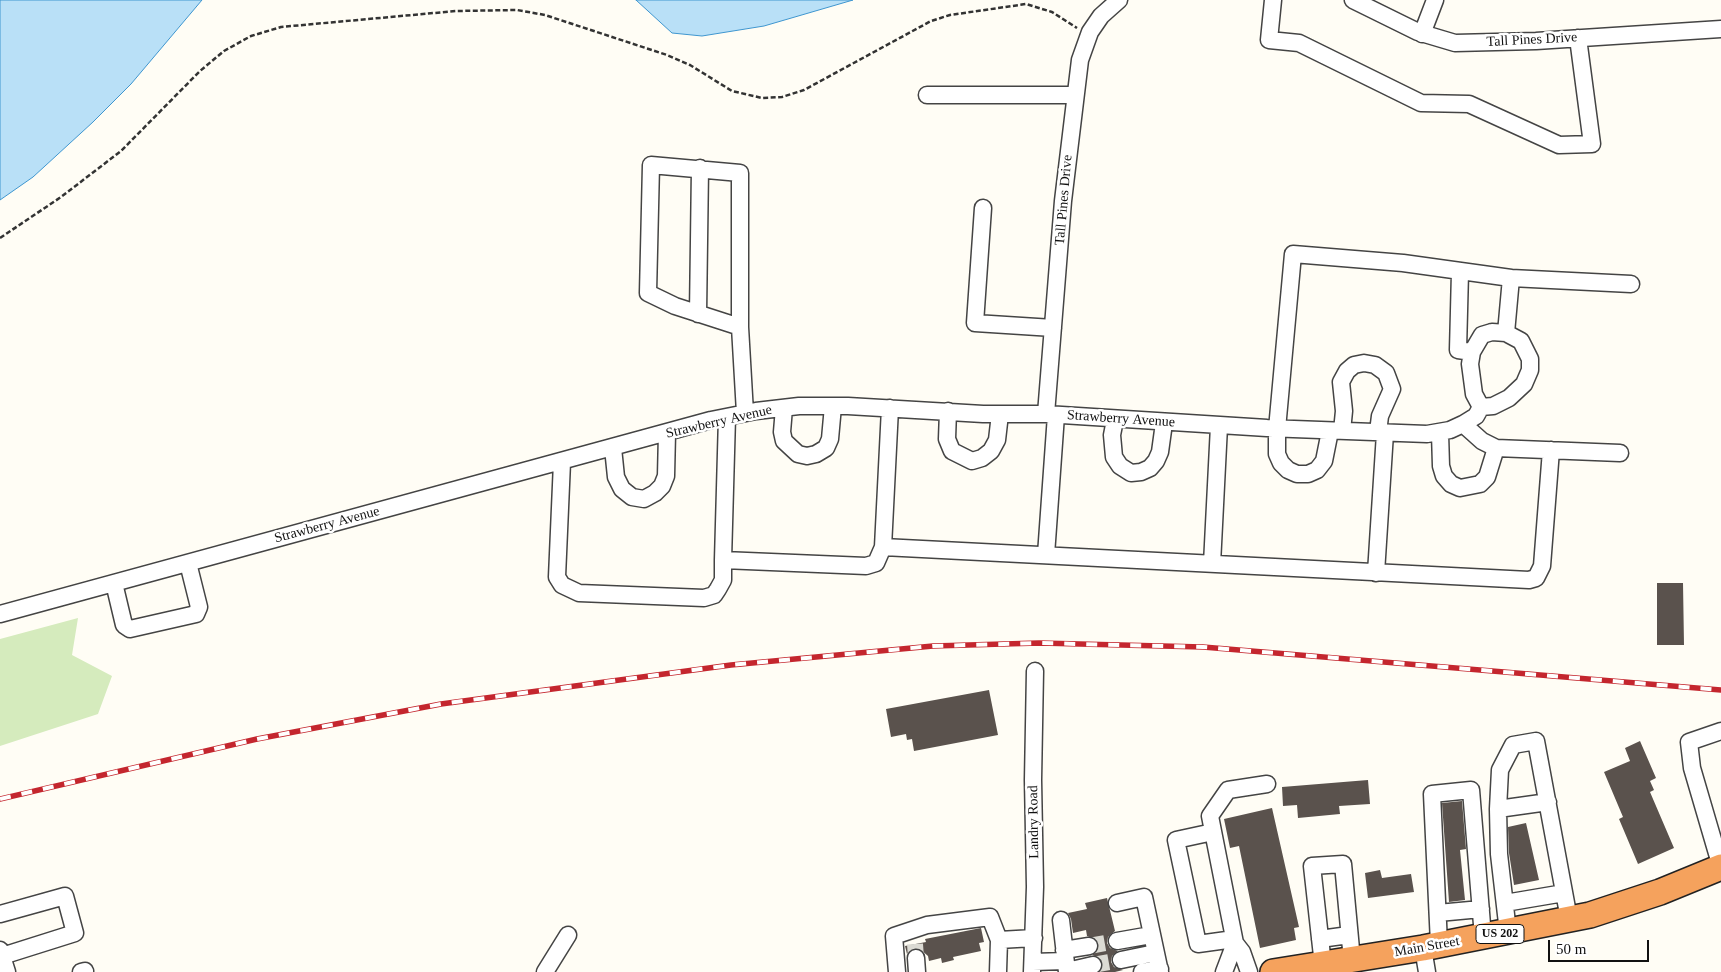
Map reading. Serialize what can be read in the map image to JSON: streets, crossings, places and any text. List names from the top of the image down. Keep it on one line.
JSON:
{"streets":{"highway":["US 202","Main Street"],"street":["Tall Pines Drive","Strawberry Avenue","Landry Road"]},"crossings":[["Tall Pines Drive","Strawberry Avenue"]],"scale_bar":"50 m"}
